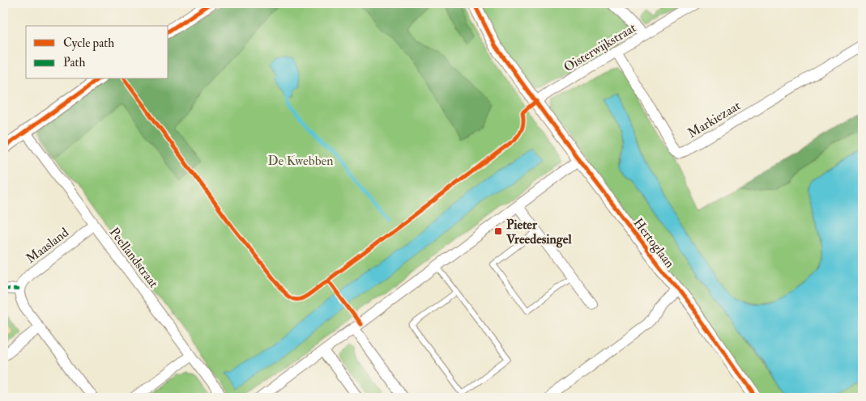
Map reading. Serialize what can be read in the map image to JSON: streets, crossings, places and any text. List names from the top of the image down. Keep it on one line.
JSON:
{"streets":{"street":["Oisterwijkstraat","Markiezaat","Hertoglaan","Maasland","Peellandstraat"]},"crossings":[["Oisterwijkstraat","Markiezaat"],["Oisterwijkstraat","Hertoglaan"],["Maasland","Peellandstraat"]],"parks":["De Kwebben"],"places":{"transit":["Pieter Vreedesingel"]},"legend":["Cycle path","Path"]}
